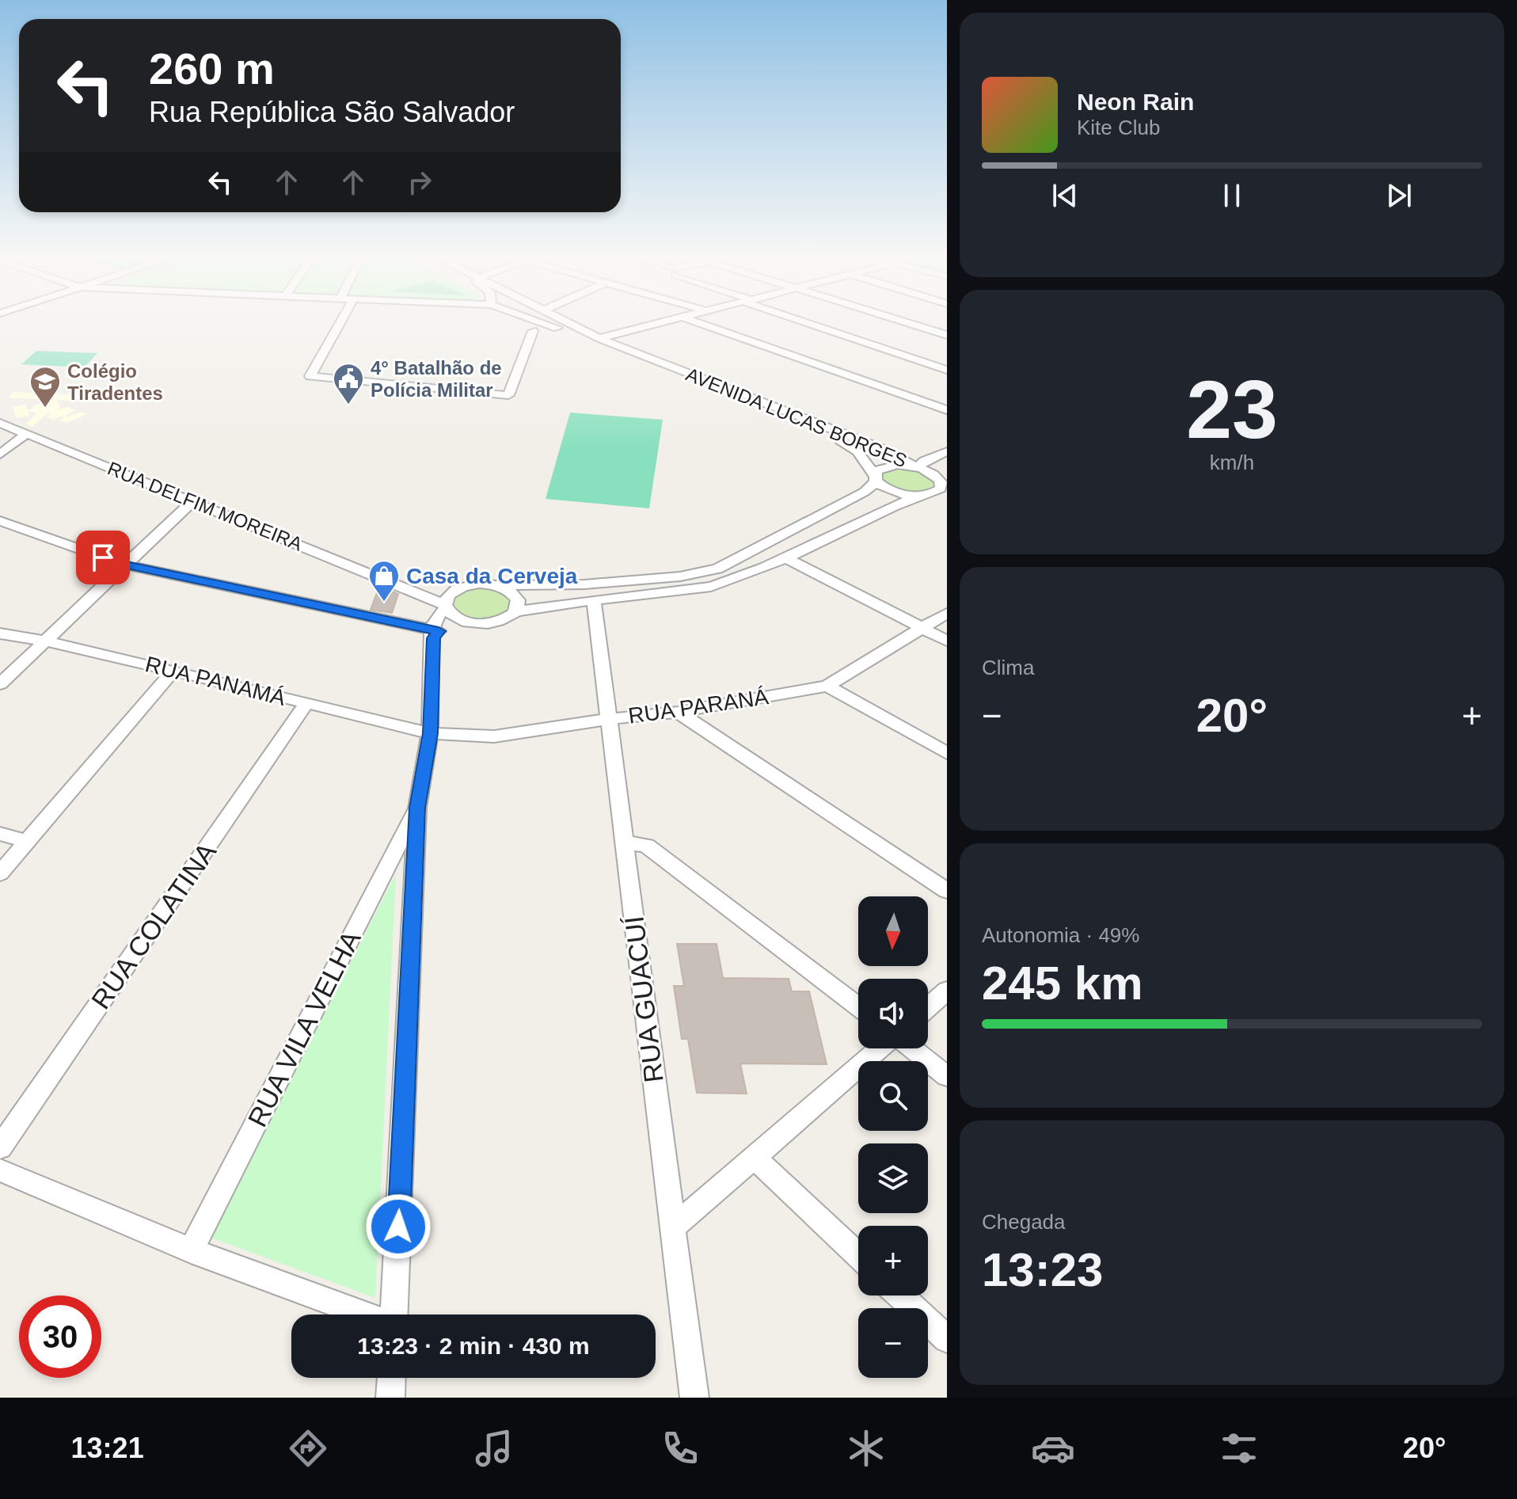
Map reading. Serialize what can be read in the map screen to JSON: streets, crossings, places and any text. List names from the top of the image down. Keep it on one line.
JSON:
{"streets":{"street":["AVENIDA LUCAS BORGES","RUA DELFIM MOREIRA","RUA PANAMÁ","RUA PARANÁ","RUA COLATINA","RUA GUACUÍ","RUA VILA VELHA"]},"crossings":[["RUA PANAMÁ","RUA PARANÁ"],["RUA PANAMÁ","RUA COLATINA"],["RUA PARANÁ","RUA GUACUÍ"]],"places":{"public building":["4° Batalhão de Polícia Militar"],"school or university":["Colégio Tiradentes"],"shop":["Casa da Cerveja"]},"north":"bottom","page":{"turn":["260 m","Rua República São Salvador"],"song":["Neon Rain","Kite Club"],"tile":[["23","km/h"],"Clima",["Autonomia · 49%","245 km"],["Chegada","13:23"]],"heat":["−","20°","+"],"map_buttons":["+","−"],"limit":"30","trip":"13:23 · 2 min · 430 m","tabs":["13:21","20°"]}}
